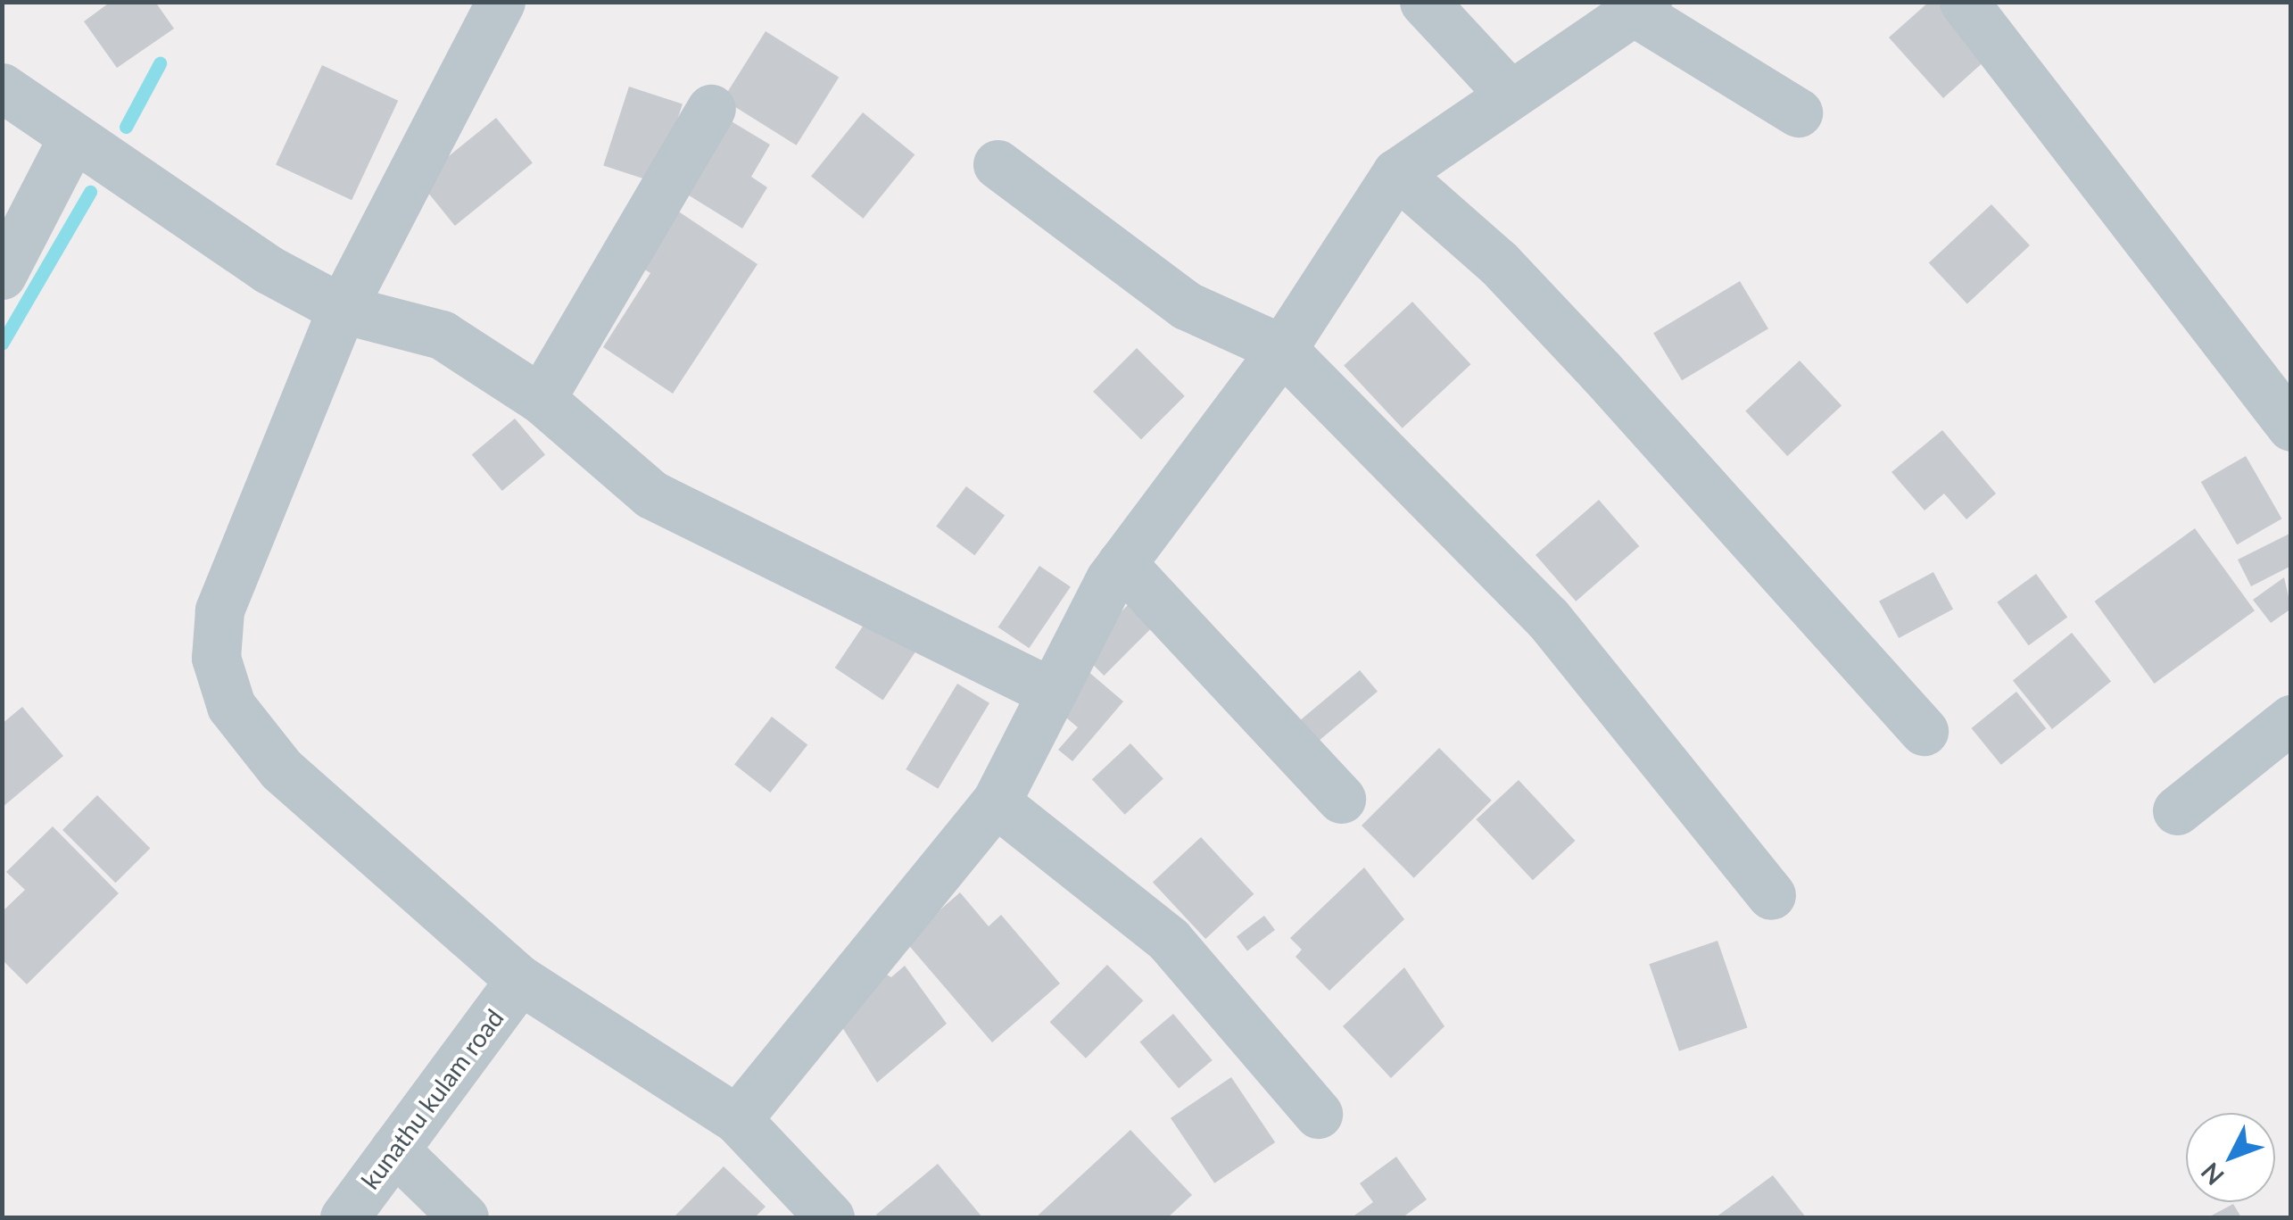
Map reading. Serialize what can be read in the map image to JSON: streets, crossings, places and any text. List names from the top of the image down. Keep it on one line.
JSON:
{"streets":{"street":["kunathu kulam road"]},"north":"bottom left"}
